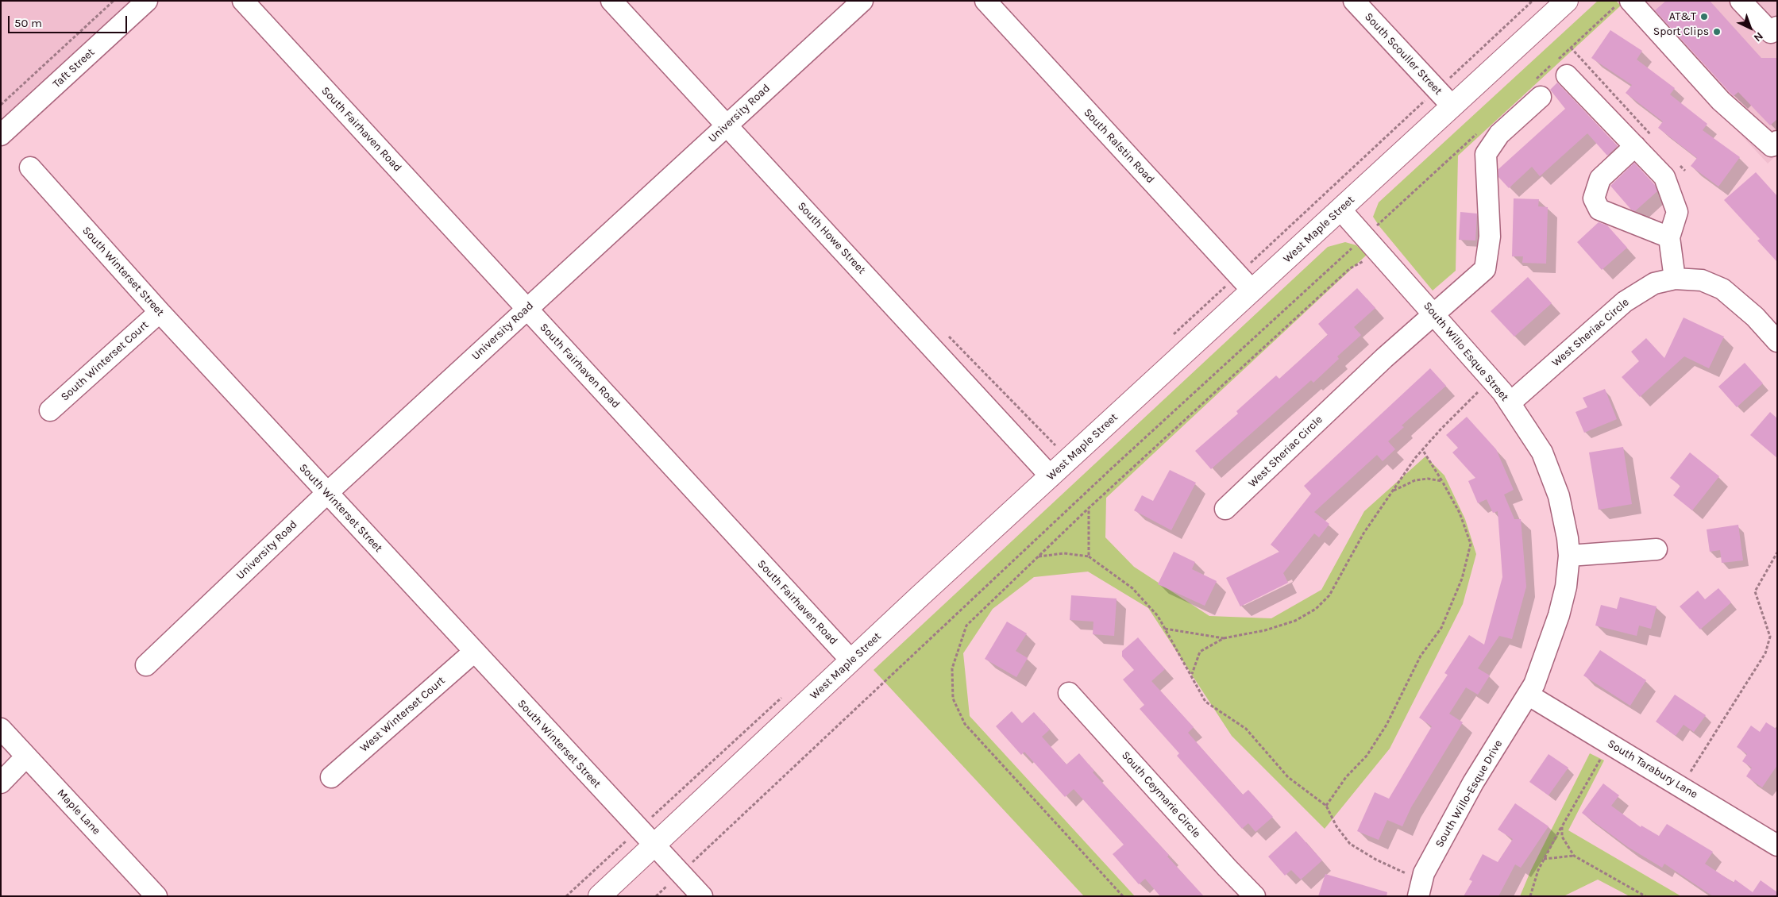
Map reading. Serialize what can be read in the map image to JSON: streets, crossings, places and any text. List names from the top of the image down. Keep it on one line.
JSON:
{"streets":{"main road":["West Maple Street"],"street":["South Scouller Street","Taft Street","University Road","South Fairhaven Road","South Ralstin Road","South Howe Street","South Winterset Street","West Sheriac Circle","South Willo Esque Street","South Winterset Court","West Winterset Court","South Tarabury Lane","South Willo-Esque Drive","South Ceymarie Circle","Maple Lane"]},"crossings":[["South Scouller Street","West Maple Street"],["University Road","South Fairhaven Road"],["University Road","South Howe Street"],["University Road","South Winterset Street"],["South Fairhaven Road","West Maple Street"],["South Ralstin Road","West Maple Street"],["West Maple Street","South Howe Street"],["West Maple Street","South Winterset Street"],["West Maple Street","South Willo Esque Street"],["South Winterset Street","South Winterset Court"],["South Winterset Street","West Winterset Court"],["West Sheriac Circle","South Willo Esque Street"],["South Willo Esque Street","South Tarabury Lane"],["South Willo Esque Street","South Willo-Esque Drive"],["South Tarabury Lane","South Willo-Esque Drive"]],"places":["AT&T","Sport Clips"],"scale_bar":"50 m","north":"bottom right"}
